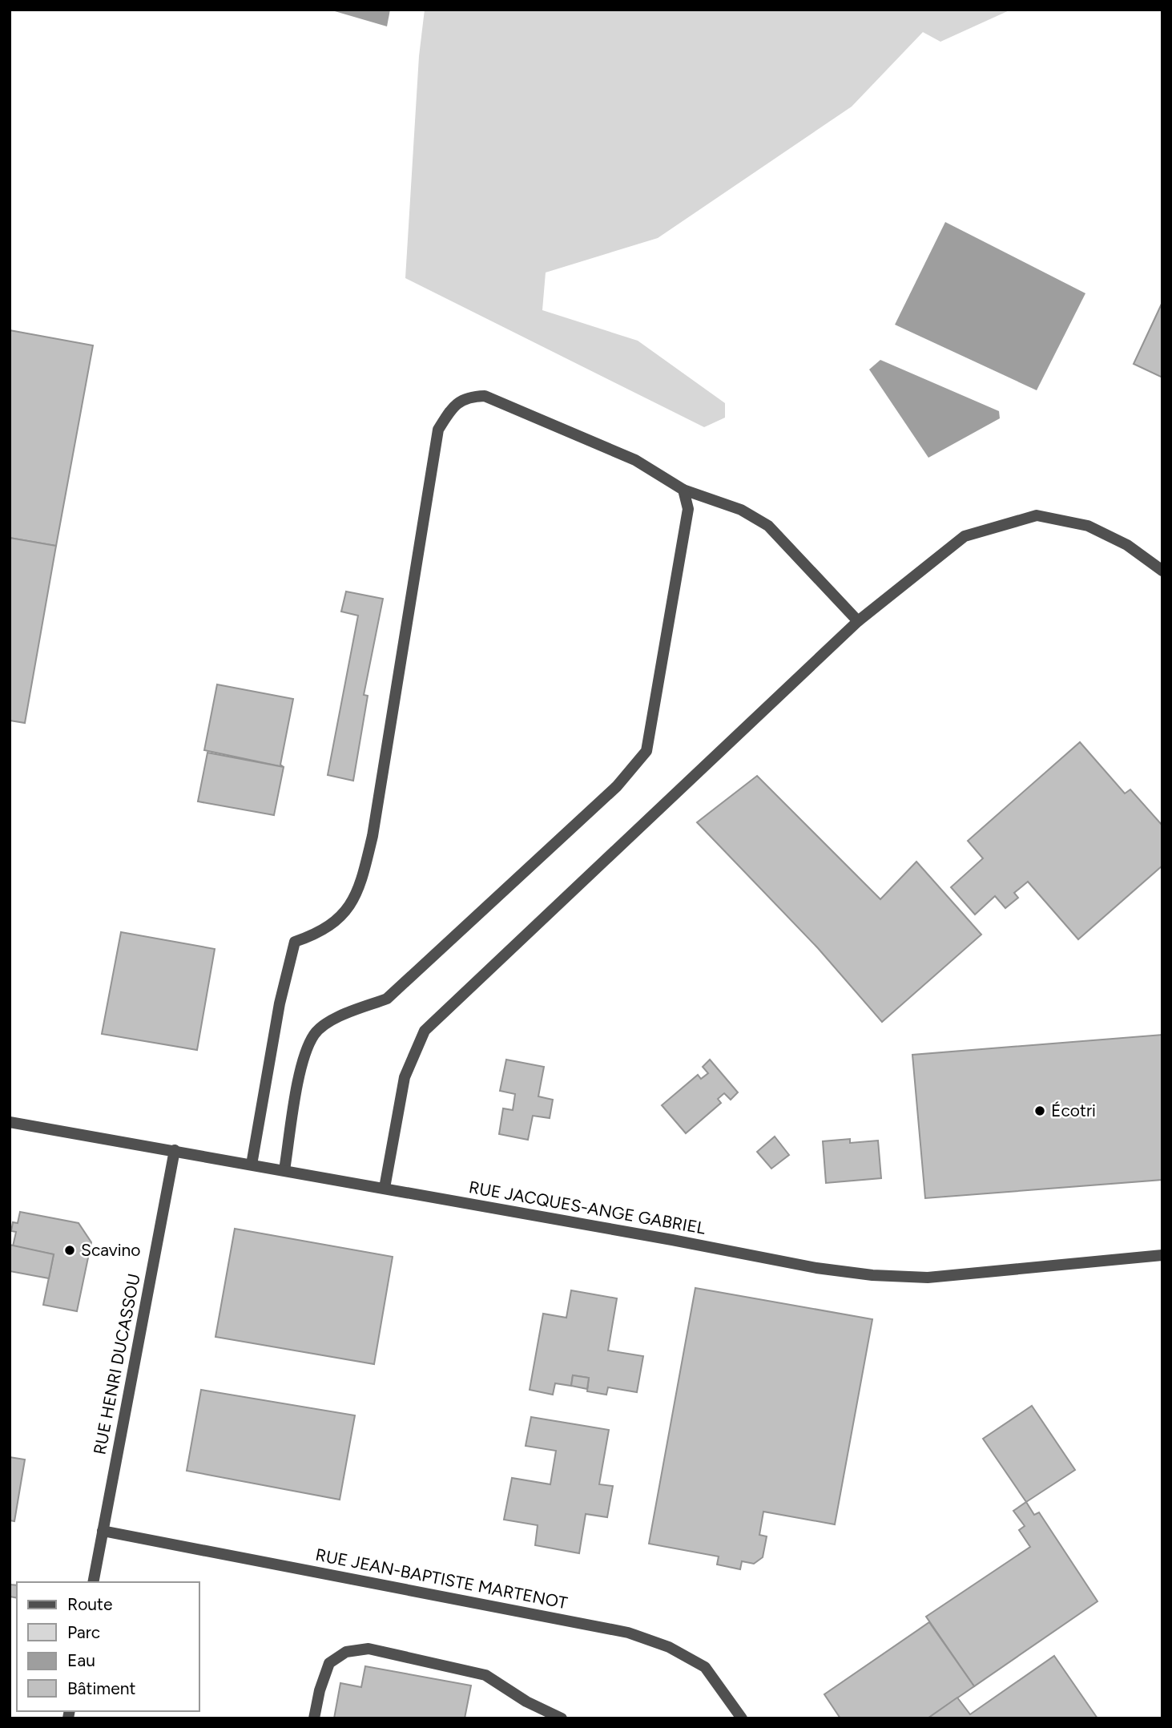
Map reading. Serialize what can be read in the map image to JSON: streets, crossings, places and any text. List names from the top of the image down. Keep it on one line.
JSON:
{"streets":{"street":["RUE JACQUES-ANGE GABRIEL","RUE HENRI DUCASSOU","RUE JEAN-BAPTISTE MARTENOT"]},"crossings":[["RUE JACQUES-ANGE GABRIEL","RUE HENRI DUCASSOU"],["RUE HENRI DUCASSOU","RUE JEAN-BAPTISTE MARTENOT"]],"places":["Écotri","Scavino"],"legend":["Route","Parc","Eau","Bâtiment"]}
